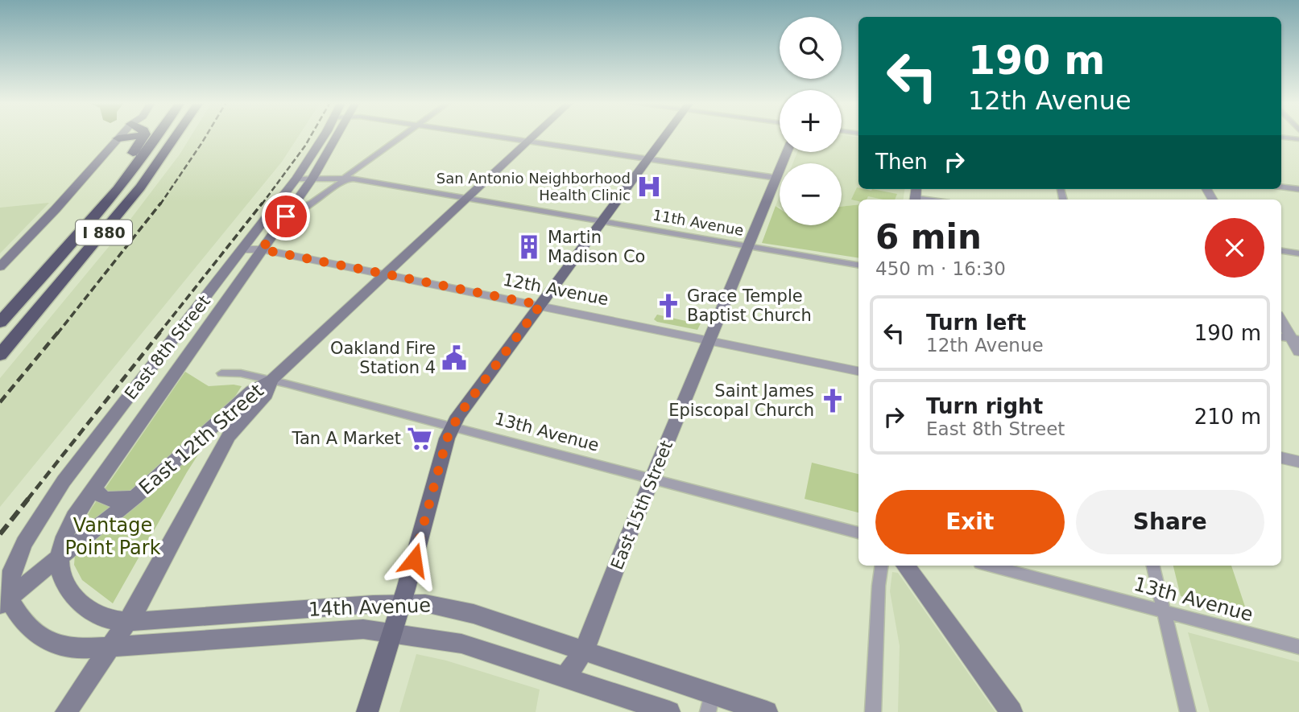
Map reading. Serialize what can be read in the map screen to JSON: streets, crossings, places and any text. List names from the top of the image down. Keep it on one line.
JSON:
{"streets":{"highway":["I 880"],"main road":["East 8th Street","East 12th Street","East 15th Street","14th Avenue"],"street":["11th Avenue","12th Avenue","13th Avenue"]},"crossings":[["11th Avenue","East 8th Street"],["11th Avenue","East 12th Street"],["11th Avenue","East 15th Street"],["12th Avenue","East 8th Street"],["12th Avenue","East 12th Street"],["12th Avenue","East 15th Street"],["East 8th Street","East 12th Street"],["East 8th Street","14th Avenue"],["13th Avenue","East 12th Street"],["13th Avenue","East 15th Street"],["East 12th Street","14th Avenue"],["East 15th Street","14th Avenue"]],"parks":["Vantage Point Park"],"places":{"hospital":["San Antonio Neighborhood Health Clinic"],"building":["Martin Madison Co"],"church":["Grace Temple Baptist Church","Saint James Episcopal Church"],"public building":["Oakland Fire Station 4"],"supermarket":["Tan A Market"]},"page":{"map_buttons":["+","−"],"turn":["190 m","12th Avenue"],"then":"Then","heading":["6 min","450 m · 16:30"],"list":[{"name":"Turn left","note":"12th Avenue","value":"190 m"},{"name":"Turn right","note":"East 8th Street","value":"210 m"}],"buttons":["Exit","Share"]}}
